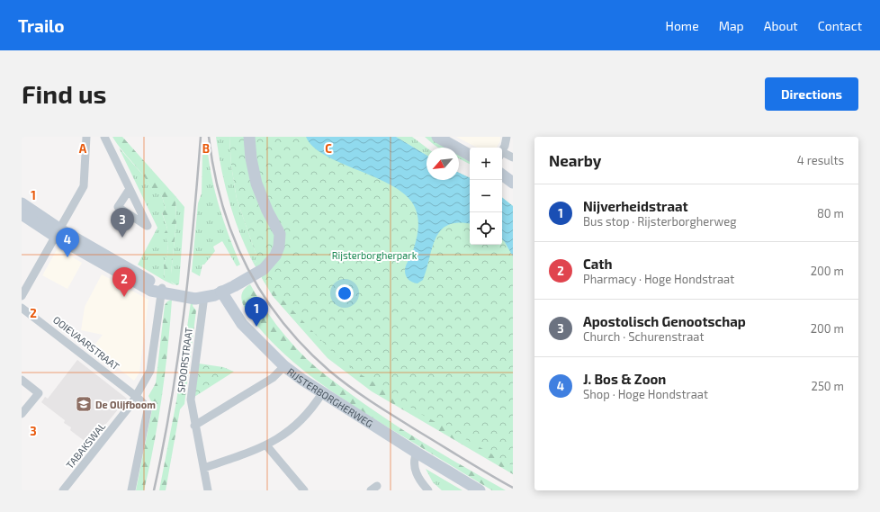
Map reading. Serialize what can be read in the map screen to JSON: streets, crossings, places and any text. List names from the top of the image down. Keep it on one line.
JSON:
{"streets":{"street":["OOIEVAARSTRAAT","SPOORSTRAAT","RIJSTERBORGHERWEG","TABAKSWAL"]},"crossings":[["OOIEVAARSTRAAT","TABAKSWAL"]],"parks":["Rijsterborgherpark"],"places":{"school or university":["De Olijfboom"]},"north":"bottom left","page":{"header":"Trailo","nav":["Home","Map","About","Contact"],"buttons":"Directions","title":"Find us","heading":["Nearby","4 results"],"map_buttons":["+","−"],"list":[{"mark":"1","name":"Nijverheidstraat","note":"Bus stop · Rijsterborgherweg","value":"80 m"},{"mark":"2","name":"Cath","note":"Pharmacy · Hoge Hondstraat","value":"200 m"},{"mark":"3","name":"Apostolisch Genootschap","note":"Church · Schurenstraat","value":"200 m"},{"mark":"4","name":"J. Bos & Zoon","note":"Shop · Hoge Hondstraat","value":"250 m"}],"pins":["3","4","2","1"]},"grid":{"columns":["A","B","C"],"rows":["1","2","3"]}}
